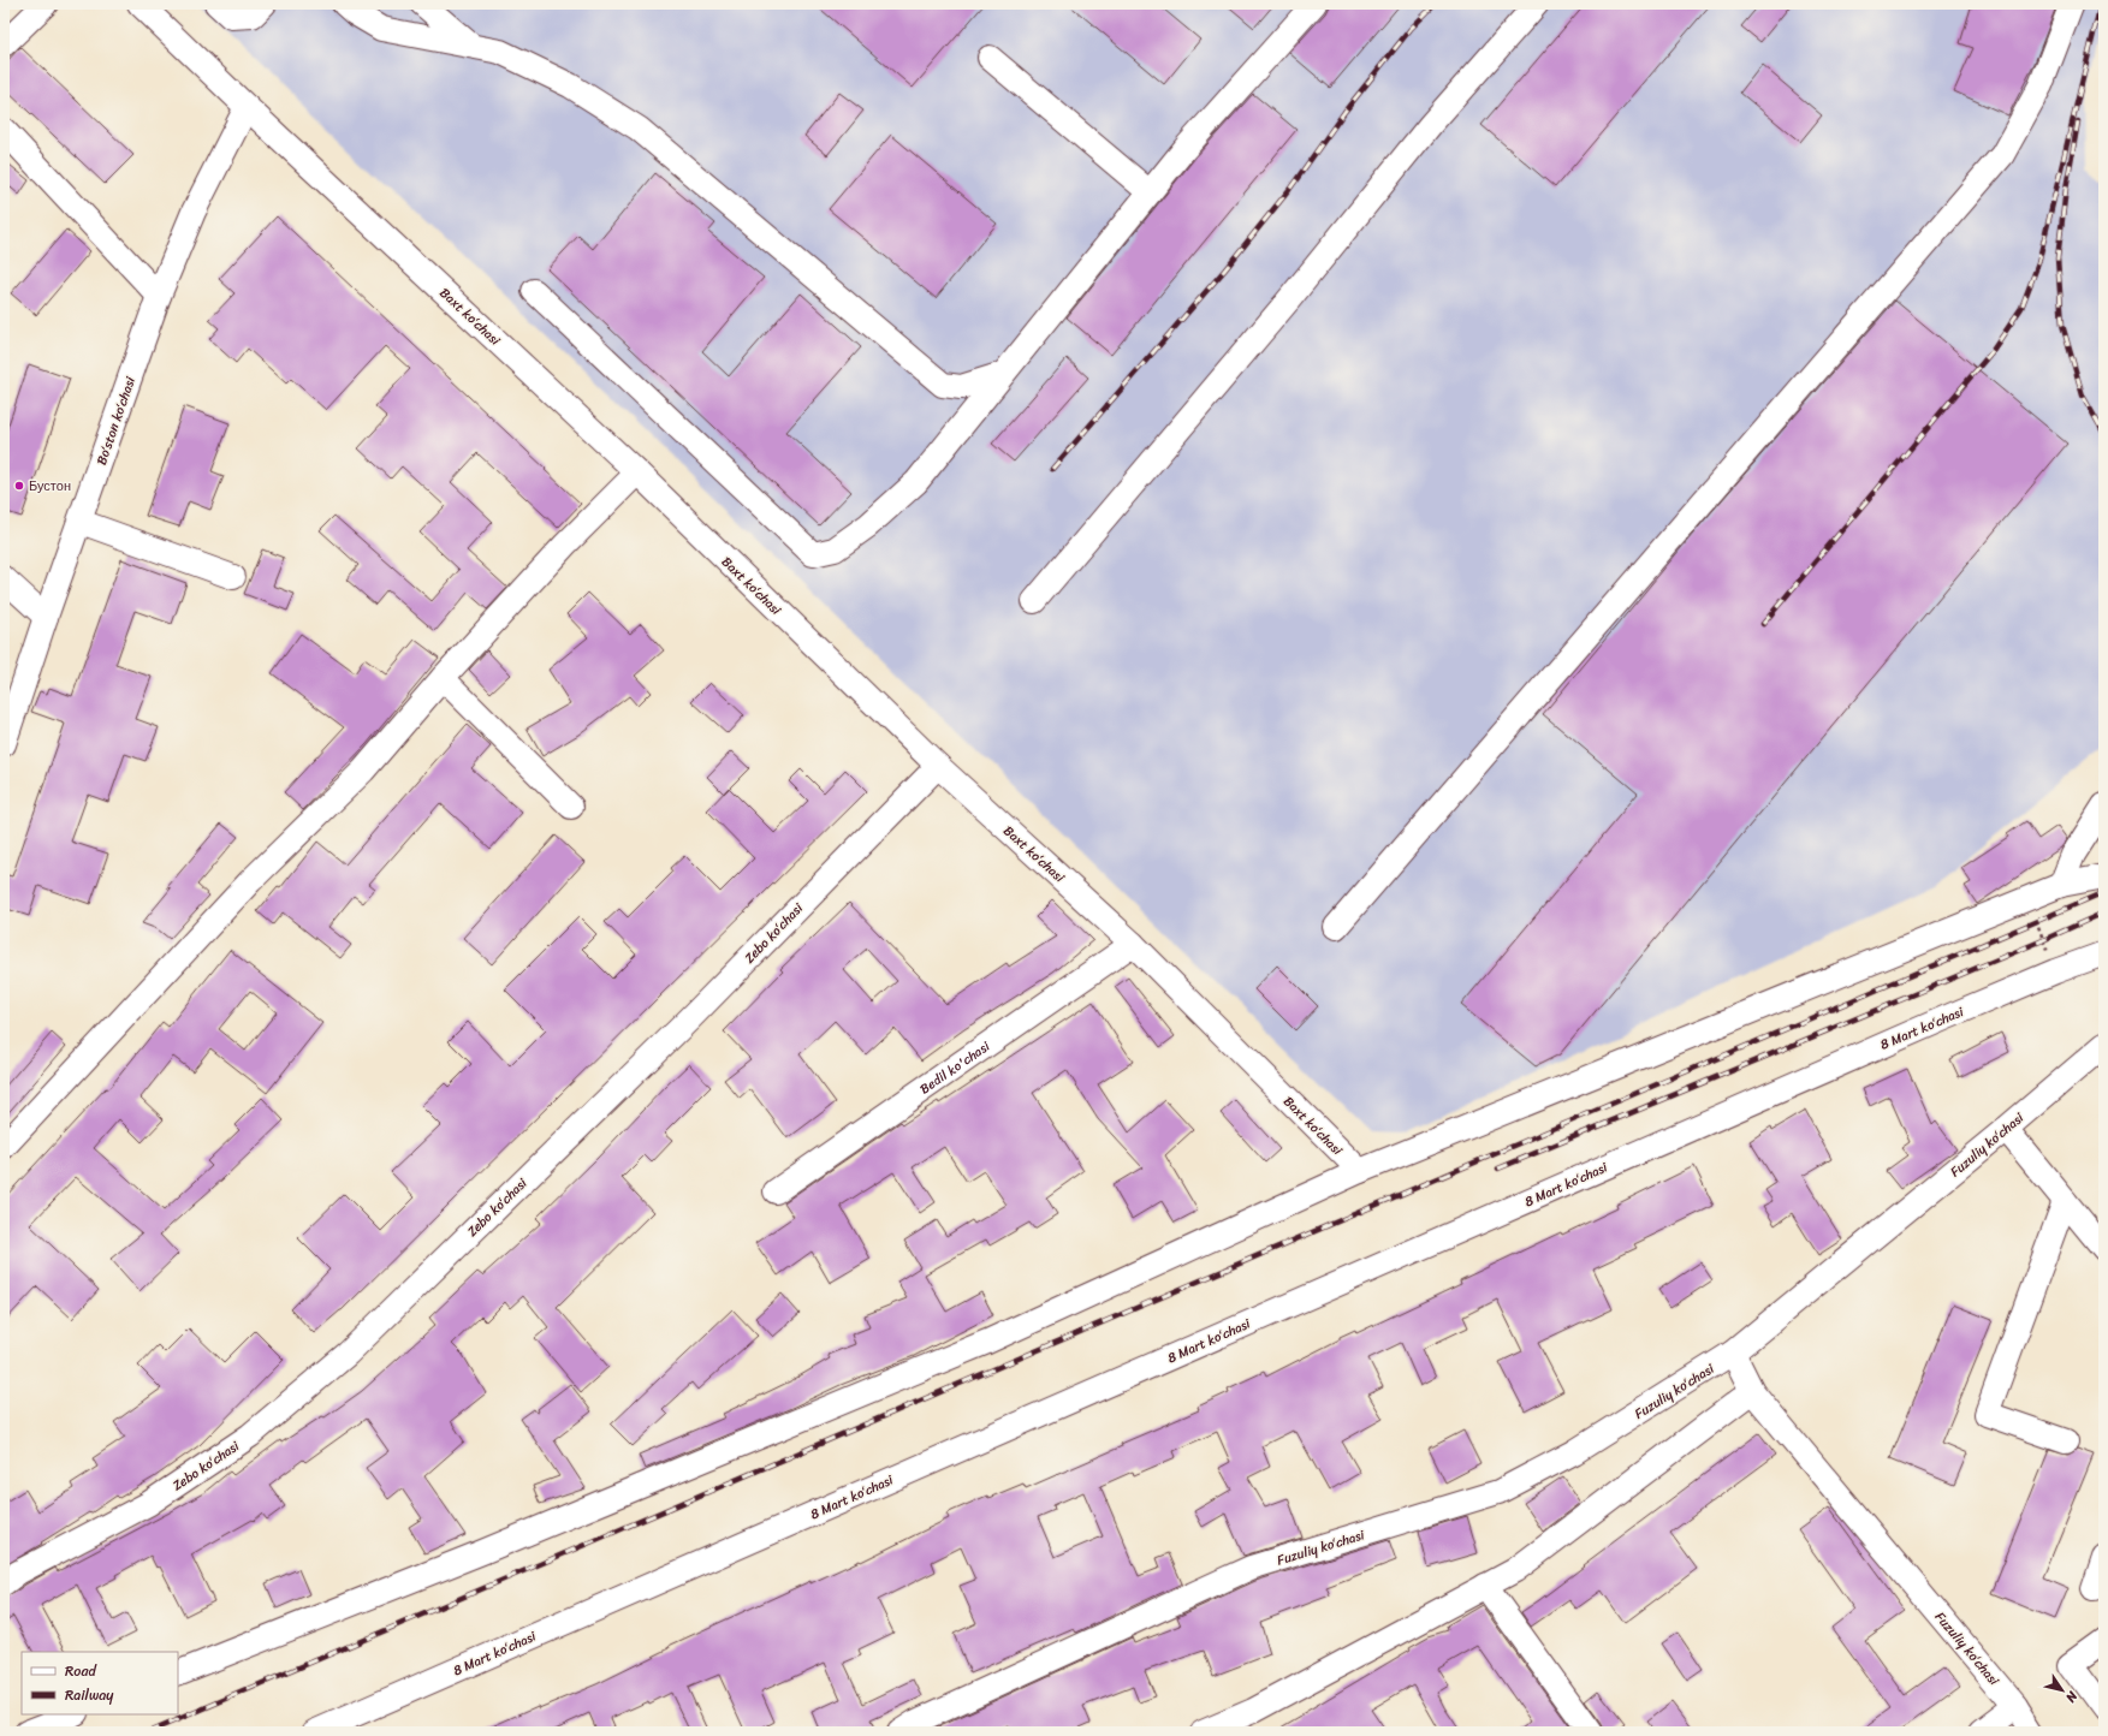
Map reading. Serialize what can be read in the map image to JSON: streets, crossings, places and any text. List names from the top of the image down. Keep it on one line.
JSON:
{"streets":{"street":["Baxt koʻchasi","Boʻston koʻchasi","Zebo koʻchasi","8 Mart koʻchasi","Bedil ko'chasi","Fuzuliy koʻchasi"]},"crossings":[["Baxt koʻchasi","Boʻston koʻchasi"],["Baxt koʻchasi","Zebo koʻchasi"],["Baxt koʻchasi","Bedil ko'chasi"]],"places":["Бустон"],"legend":["Road","Railway"],"north":"bottom right"}
